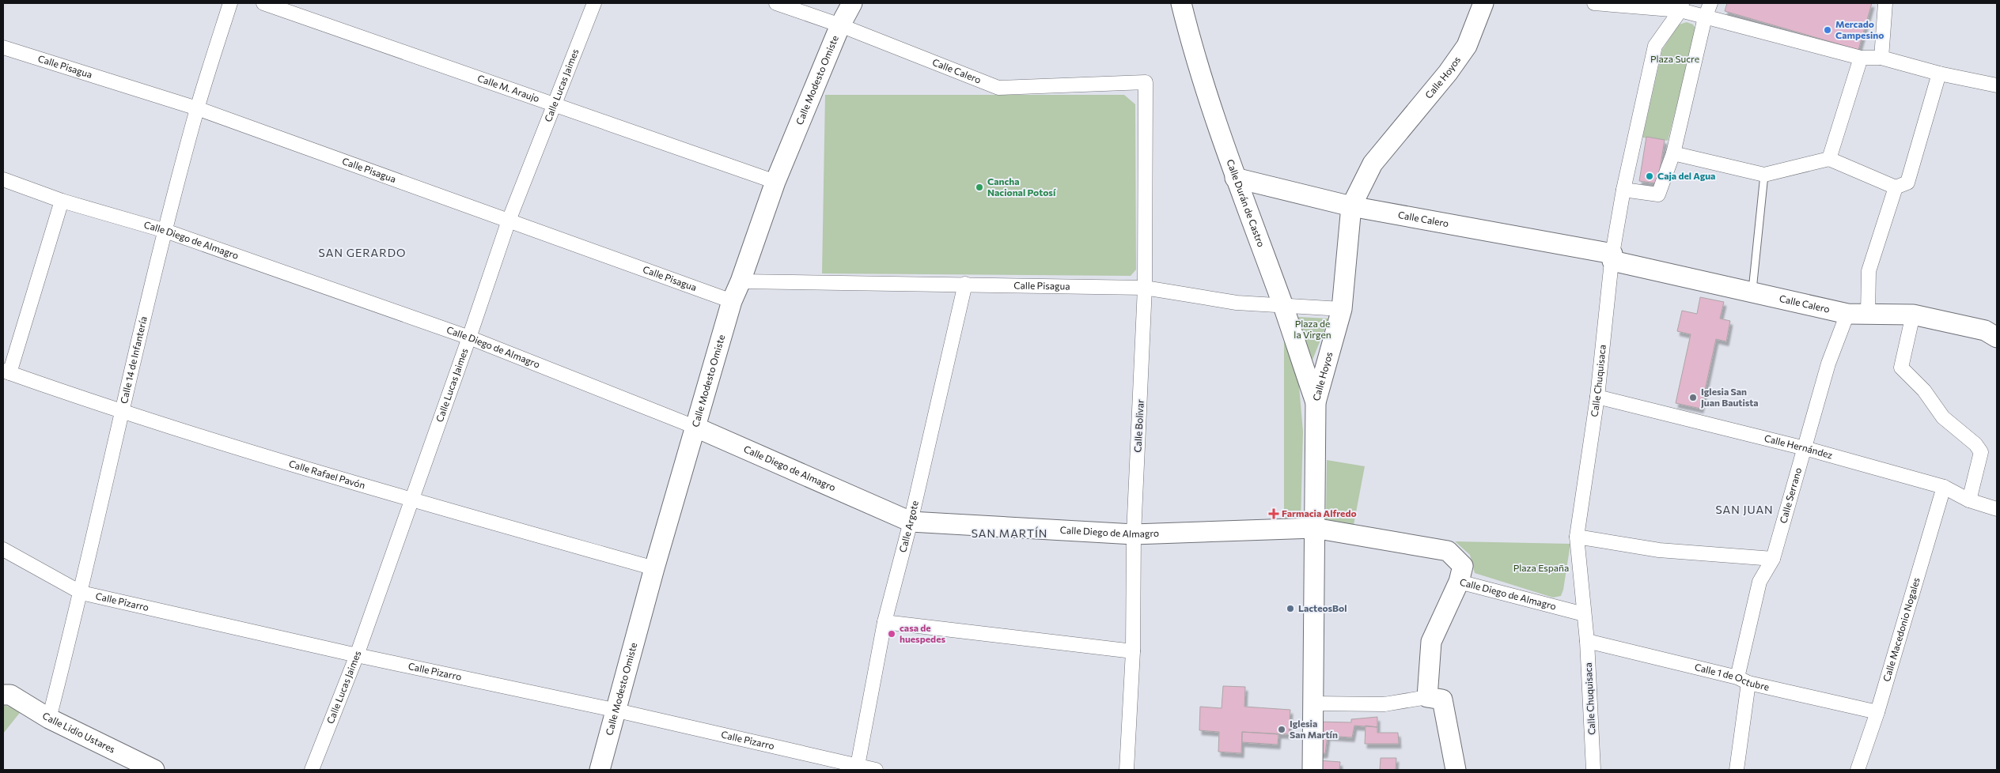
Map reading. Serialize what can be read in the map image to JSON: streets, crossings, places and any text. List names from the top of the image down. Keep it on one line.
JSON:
{"streets":{"main road":["Calle Calero","Calle Hoyos","Calle Modesto Omiste","Calle Durán de Castro","Calle Diego de Almagro","Calle Lidio Ustares"],"street":["Calle Pisagua","Calle Lucas Jaimes","Calle M. Araujo","Calle 14 de Infantería","Calle Chuquisaca","Calle Bolivar","Calle Hernández","Calle Rafael Pavón","Calle Serrano","Calle Argote","Calle Pizarro","Calle Macedonio Nogales","Calle 1 de Octubre"]},"crossings":[["Calle Pisagua","Calle Hoyos"],["Calle Pisagua","Calle Modesto Omiste"],["Calle Pisagua","Calle Lucas Jaimes"],["Calle Pisagua","Calle Durán de Castro"],["Calle Pisagua","Calle 14 de Infantería"],["Calle Pisagua","Calle Bolivar"],["Calle Pisagua","Calle Argote"],["Calle Calero","Calle Hoyos"],["Calle Calero","Calle Modesto Omiste"],["Calle Calero","Calle Durán de Castro"],["Calle Calero","Calle Chuquisaca"],["Calle Calero","Calle Bolivar"],["Calle Calero","Calle Serrano"],["Calle Hoyos","Calle Durán de Castro"],["Calle Hoyos","Calle Diego de Almagro"],["Calle Modesto Omiste","Calle M. Araujo"],["Calle Modesto Omiste","Calle Diego de Almagro"],["Calle Modesto Omiste","Calle Rafael Pavón"],["Calle Modesto Omiste","Calle Pizarro"],["Calle Lucas Jaimes","Calle M. Araujo"],["Calle Lucas Jaimes","Calle Diego de Almagro"],["Calle Lucas Jaimes","Calle Rafael Pavón"],["Calle Lucas Jaimes","Calle Pizarro"],["Calle Diego de Almagro","Calle 14 de Infantería"],["Calle Diego de Almagro","Calle Chuquisaca"],["Calle Diego de Almagro","Calle Bolivar"],["Calle Diego de Almagro","Calle Argote"],["Calle 14 de Infantería","Calle Rafael Pavón"],["Calle 14 de Infantería","Calle Pizarro"],["Calle 14 de Infantería","Calle Lidio Ustares"],["Calle Chuquisaca","Calle Hernández"],["Calle Chuquisaca","Calle 1 de Octubre"],["Calle Hernández","Calle Serrano"],["Calle Hernández","Calle Macedonio Nogales"],["Calle Serrano","Calle 1 de Octubre"],["Calle Argote","Calle Pizarro"],["Calle Macedonio Nogales","Calle 1 de Octubre"]],"districts":["SAN GERARDO","SAN JUAN","SAN MARTÍN"],"parks":["Plaza Sucre","Plaza de la Virgen","Plaza España"],"places":{"other":["Mercado Campesino","Caja del Agua","Cancha Nacional Potosí","Iglesia San Juan Bautista","LacteosBol","casa de huespedes","Iglesia San Martín"],"health":["Farmacia Alfredo"]}}
